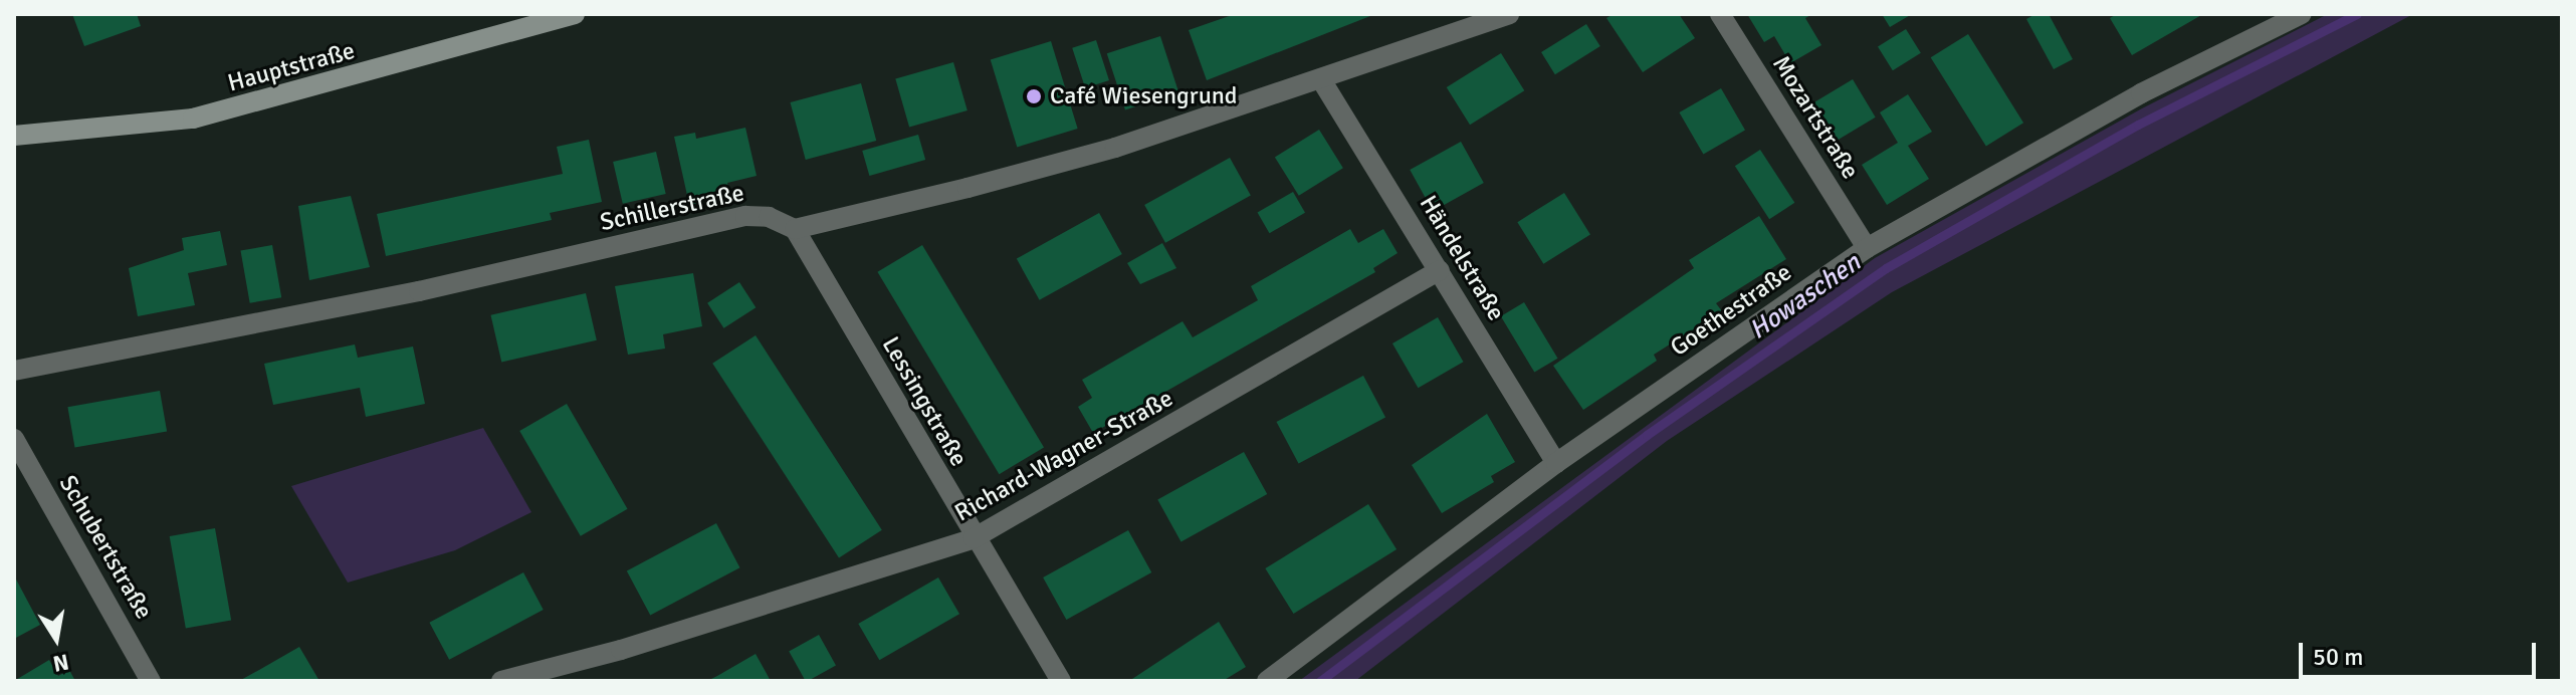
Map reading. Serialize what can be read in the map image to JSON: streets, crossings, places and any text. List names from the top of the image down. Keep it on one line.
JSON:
{"streets":{"main road":["Hauptstraße"],"street":["Mozartstraße","Schillerstraße","Händelstraße","Goethestraße","Lessingstraße","Richard-Wagner-Straße","Schubertstraße"]},"crossings":[["Mozartstraße","Goethestraße"],["Schillerstraße","Lessingstraße"],["Händelstraße","Goethestraße"],["Händelstraße","Richard-Wagner-Straße"],["Lessingstraße","Richard-Wagner-Straße"]],"water":["Howaschen"],"places":["Café Wiesengrund"],"scale_bar":"50 m","north":"bottom"}
